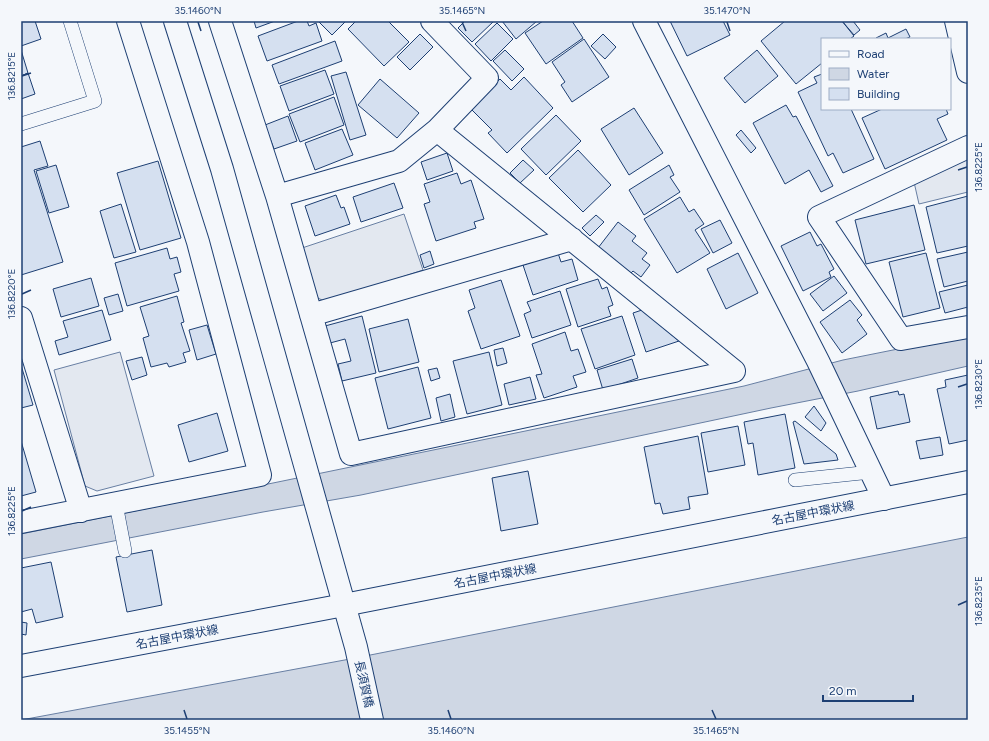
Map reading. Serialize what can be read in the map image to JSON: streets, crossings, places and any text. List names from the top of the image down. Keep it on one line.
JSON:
{"streets":{"street":["名古屋中環状線","長須賀橋"]},"crossings":[["名古屋中環状線","長須賀橋"]],"legend":["Road","Water","Building"],"scale_bar":"20 m","coordinates":["35.1460°N","35.1465°N","35.1470°N","136.8215°E","136.8225°E","136.8220°E","136.8230°E","136.8235°E","35.1455°N"]}
